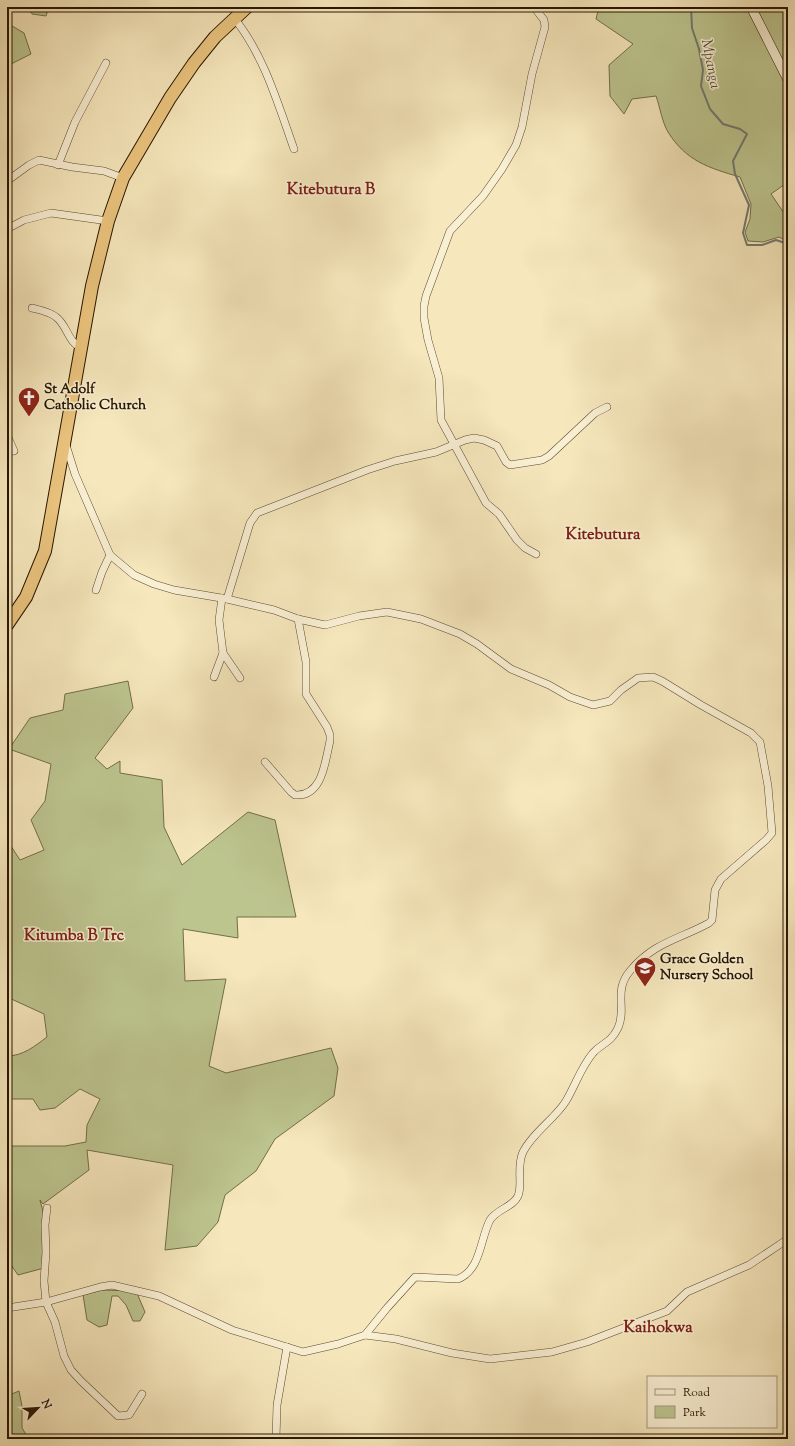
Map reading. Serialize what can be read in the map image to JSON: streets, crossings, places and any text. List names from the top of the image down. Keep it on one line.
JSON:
{"districts":["Kitebutura B","Kitebutura","Kitumba B Trc","Kaihokwa"],"water":["Mpanga"],"places":{"church":["St Adolf Catholic Church"],"school or university":["Grace Golden Nursery School"]},"legend":["Road","Park"],"north":"top right"}
